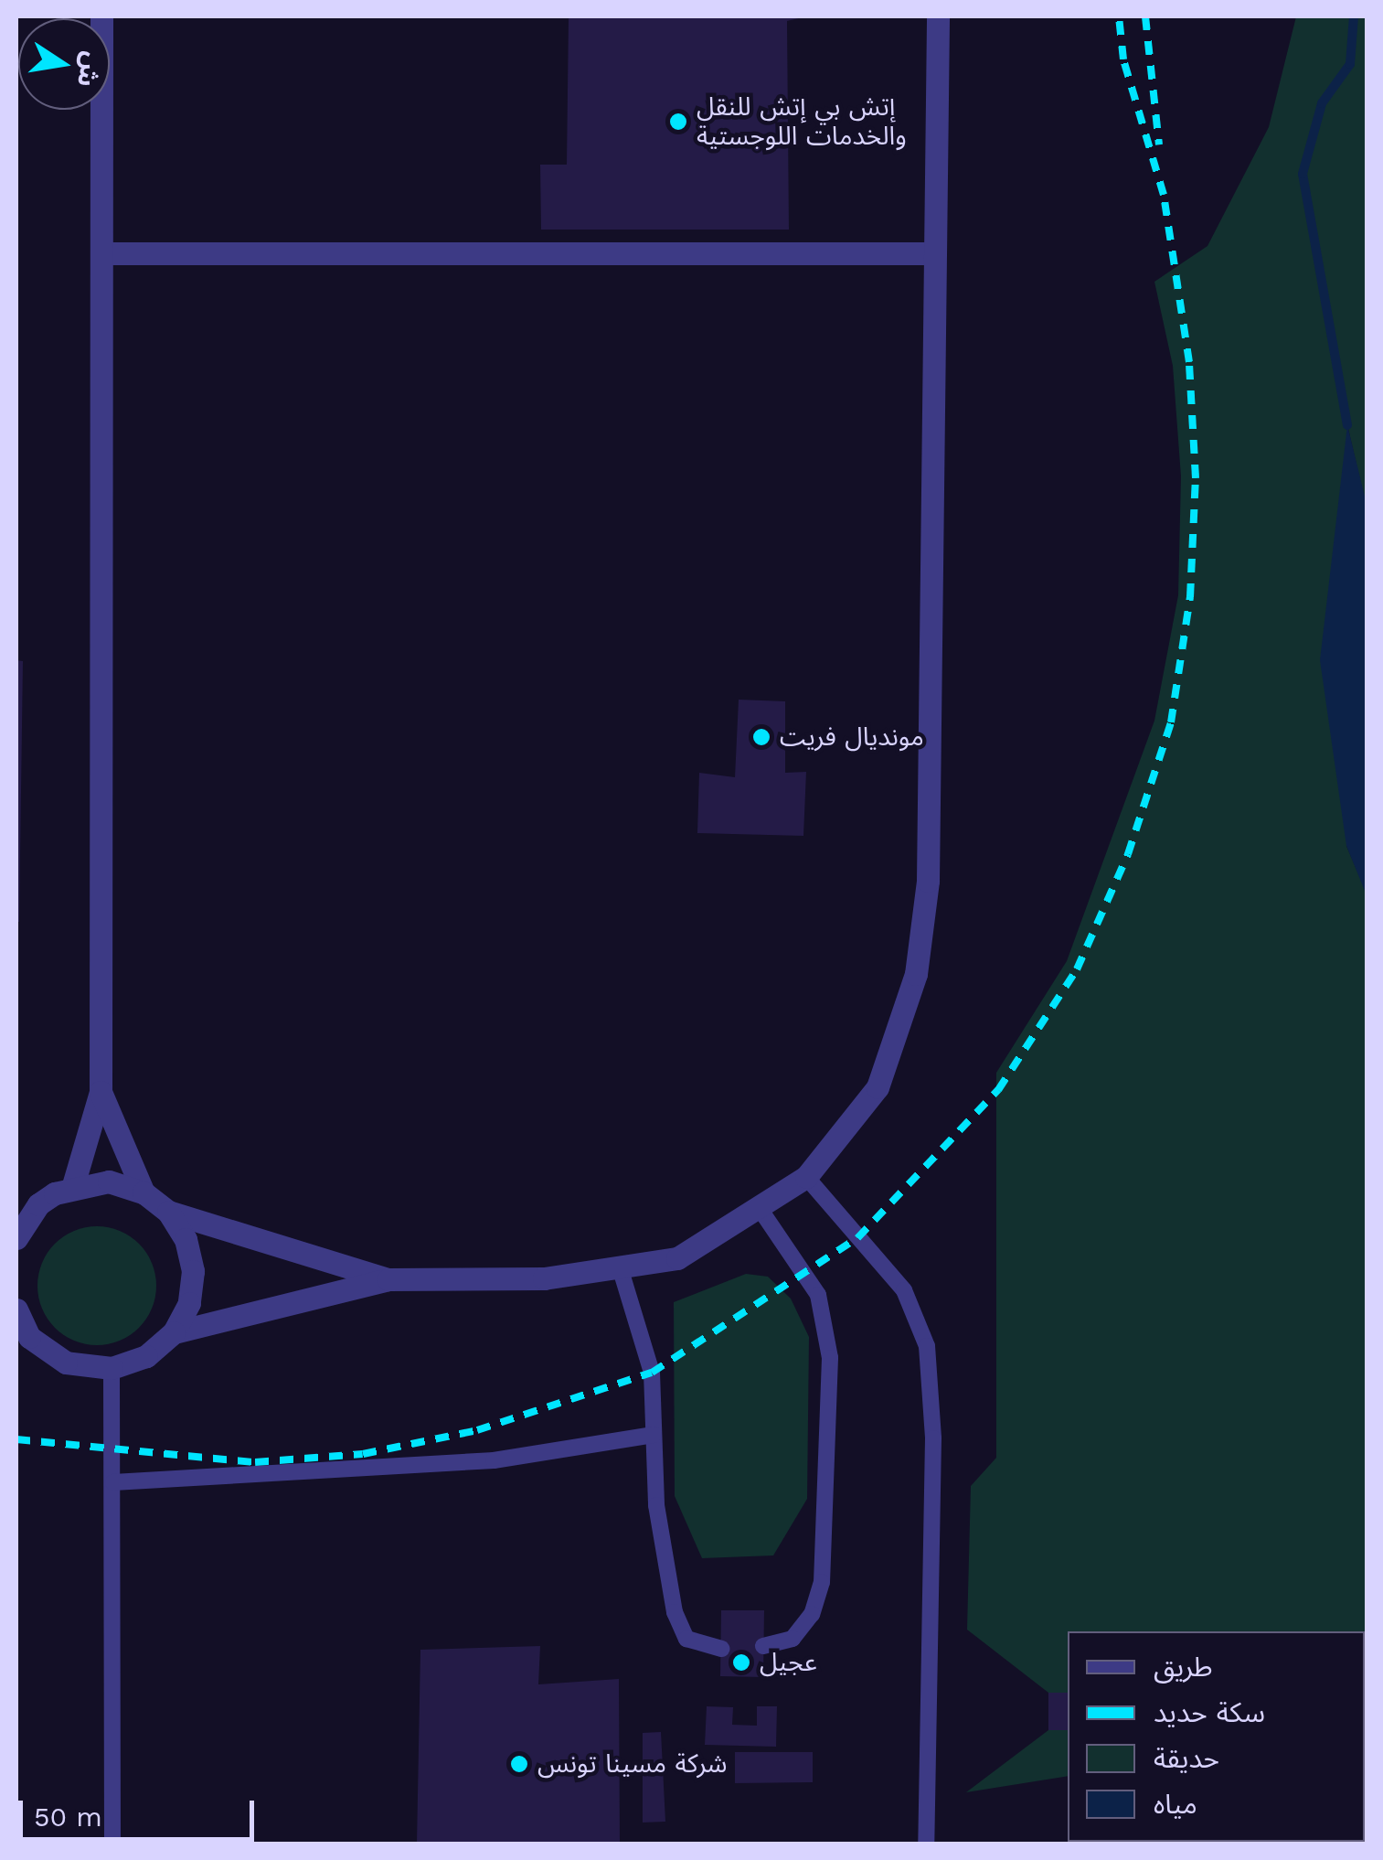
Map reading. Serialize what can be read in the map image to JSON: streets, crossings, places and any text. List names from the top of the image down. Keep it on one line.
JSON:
{"places":["إتش بي إتش للنقل والخدمات اللوجستية","مونديال فريت","عجيل","شركة مسينا تونس"],"legend":["طريق","سكة حديد","حديقة","مياه"],"scale_bar":"50 m","north":"right"}
